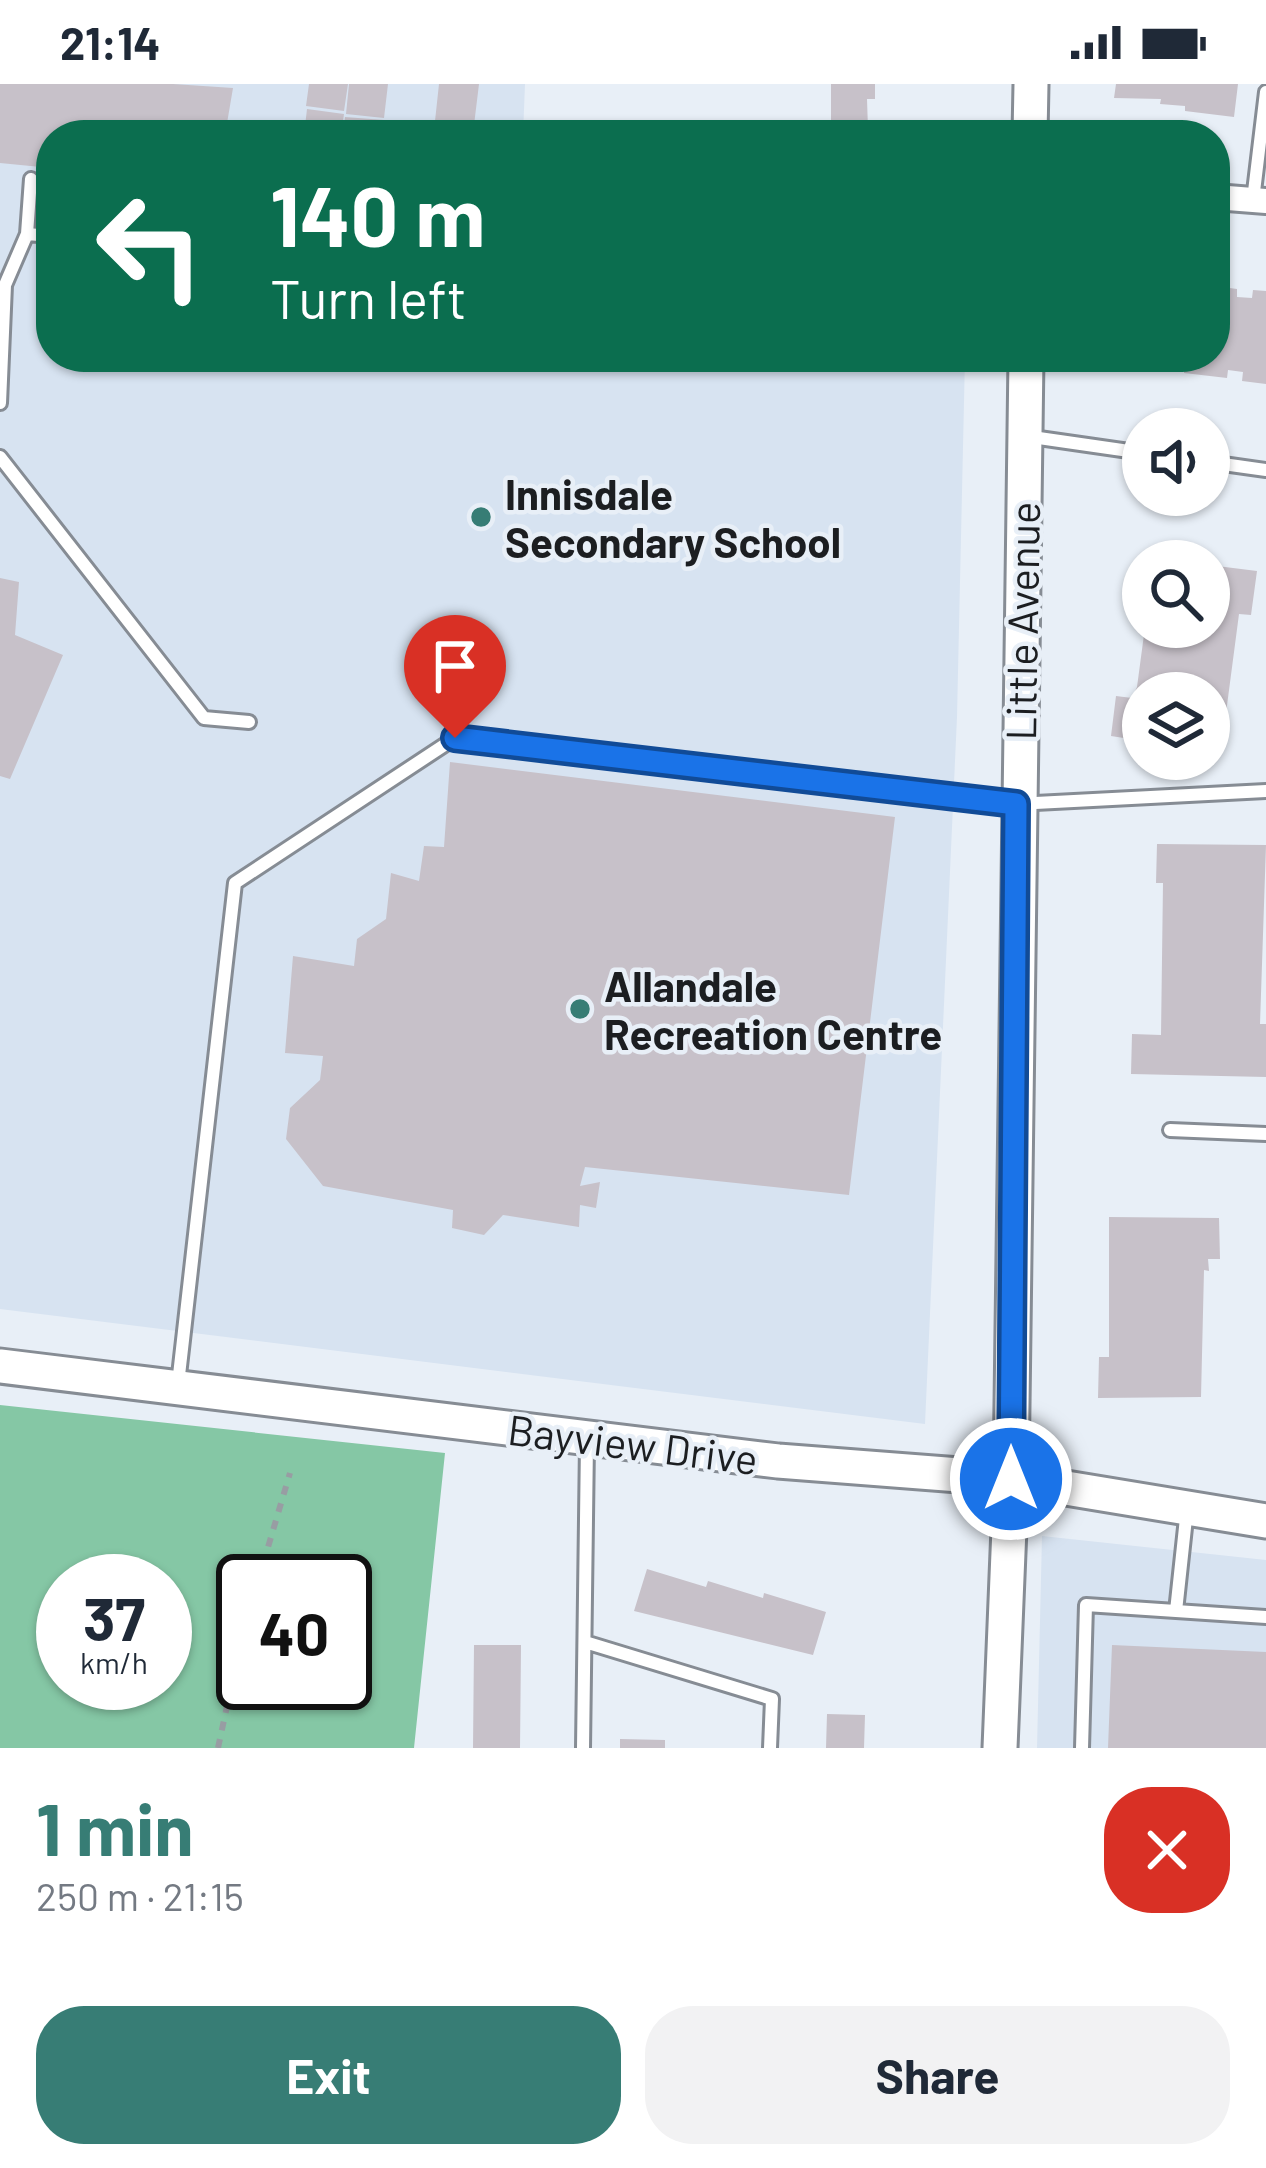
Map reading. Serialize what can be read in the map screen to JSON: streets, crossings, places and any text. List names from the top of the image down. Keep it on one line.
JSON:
{"streets":{"street":["Little Avenue","Bayview Drive"]},"crossings":[["Little Avenue","Bayview Drive"]],"places":["Innisdale Secondary School","Allandale Recreation Centre"],"page":{"status":"21:14","turn":["140 m","Turn left"],"speed":"37 km/h","limit":"40","heading":["1 min","250 m · 21:15"],"buttons":["Exit","Share"]}}
